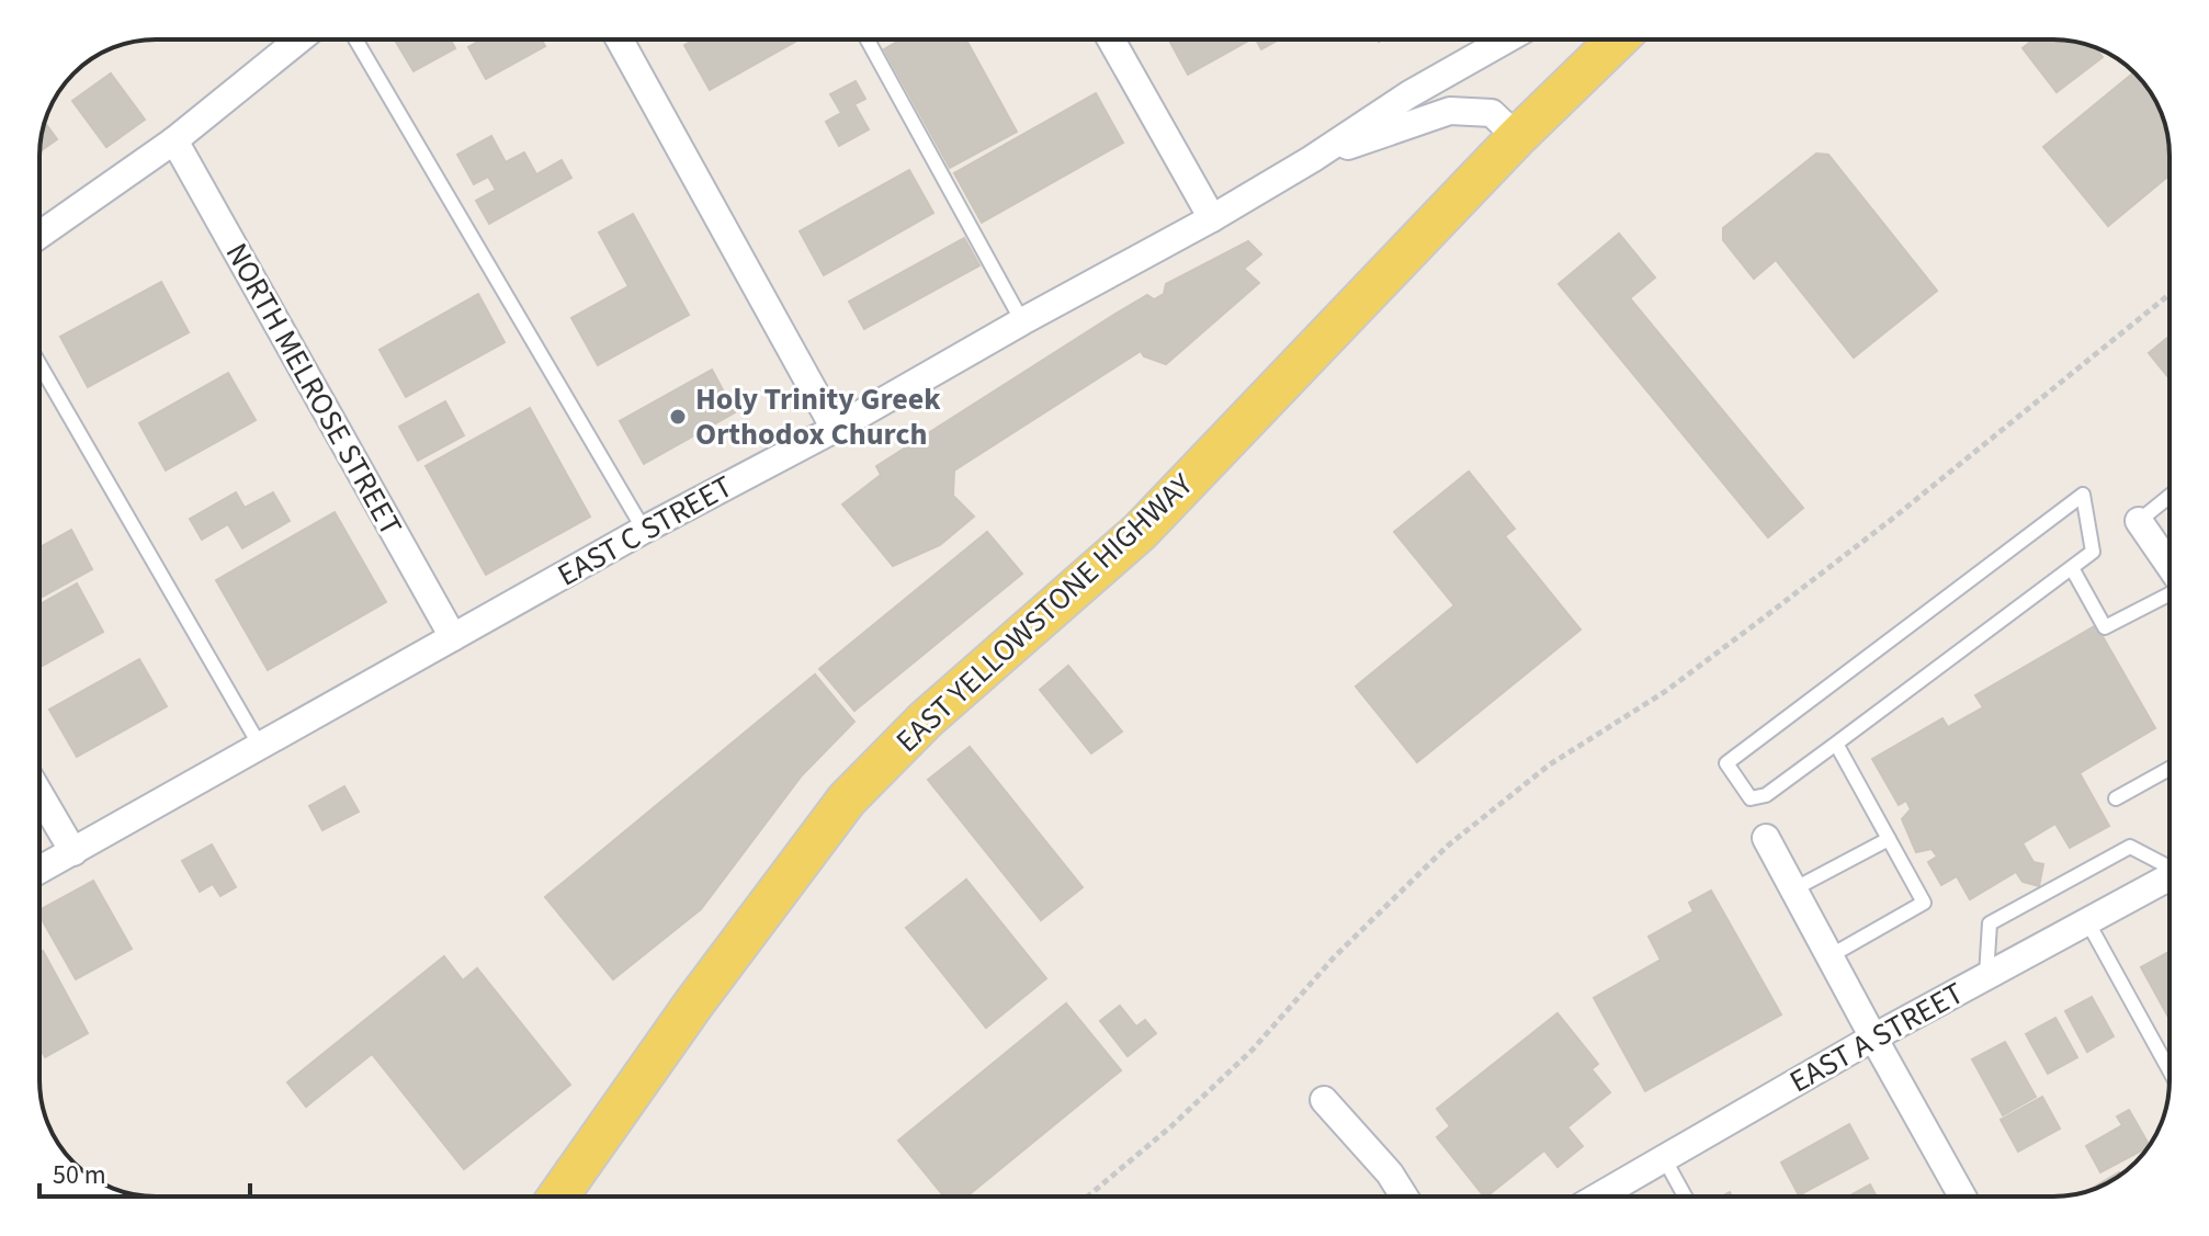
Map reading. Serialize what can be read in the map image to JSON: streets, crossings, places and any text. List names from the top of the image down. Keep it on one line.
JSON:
{"streets":{"main road":["EAST YELLOWSTONE HIGHWAY"],"street":["NORTH MELROSE STREET","EAST C STREET","EAST A STREET"]},"crossings":[["NORTH MELROSE STREET","EAST C STREET"],["EAST C STREET","EAST YELLOWSTONE HIGHWAY"]],"places":["Holy Trinity Greek Orthodox Church"],"scale_bar":"50 m"}
